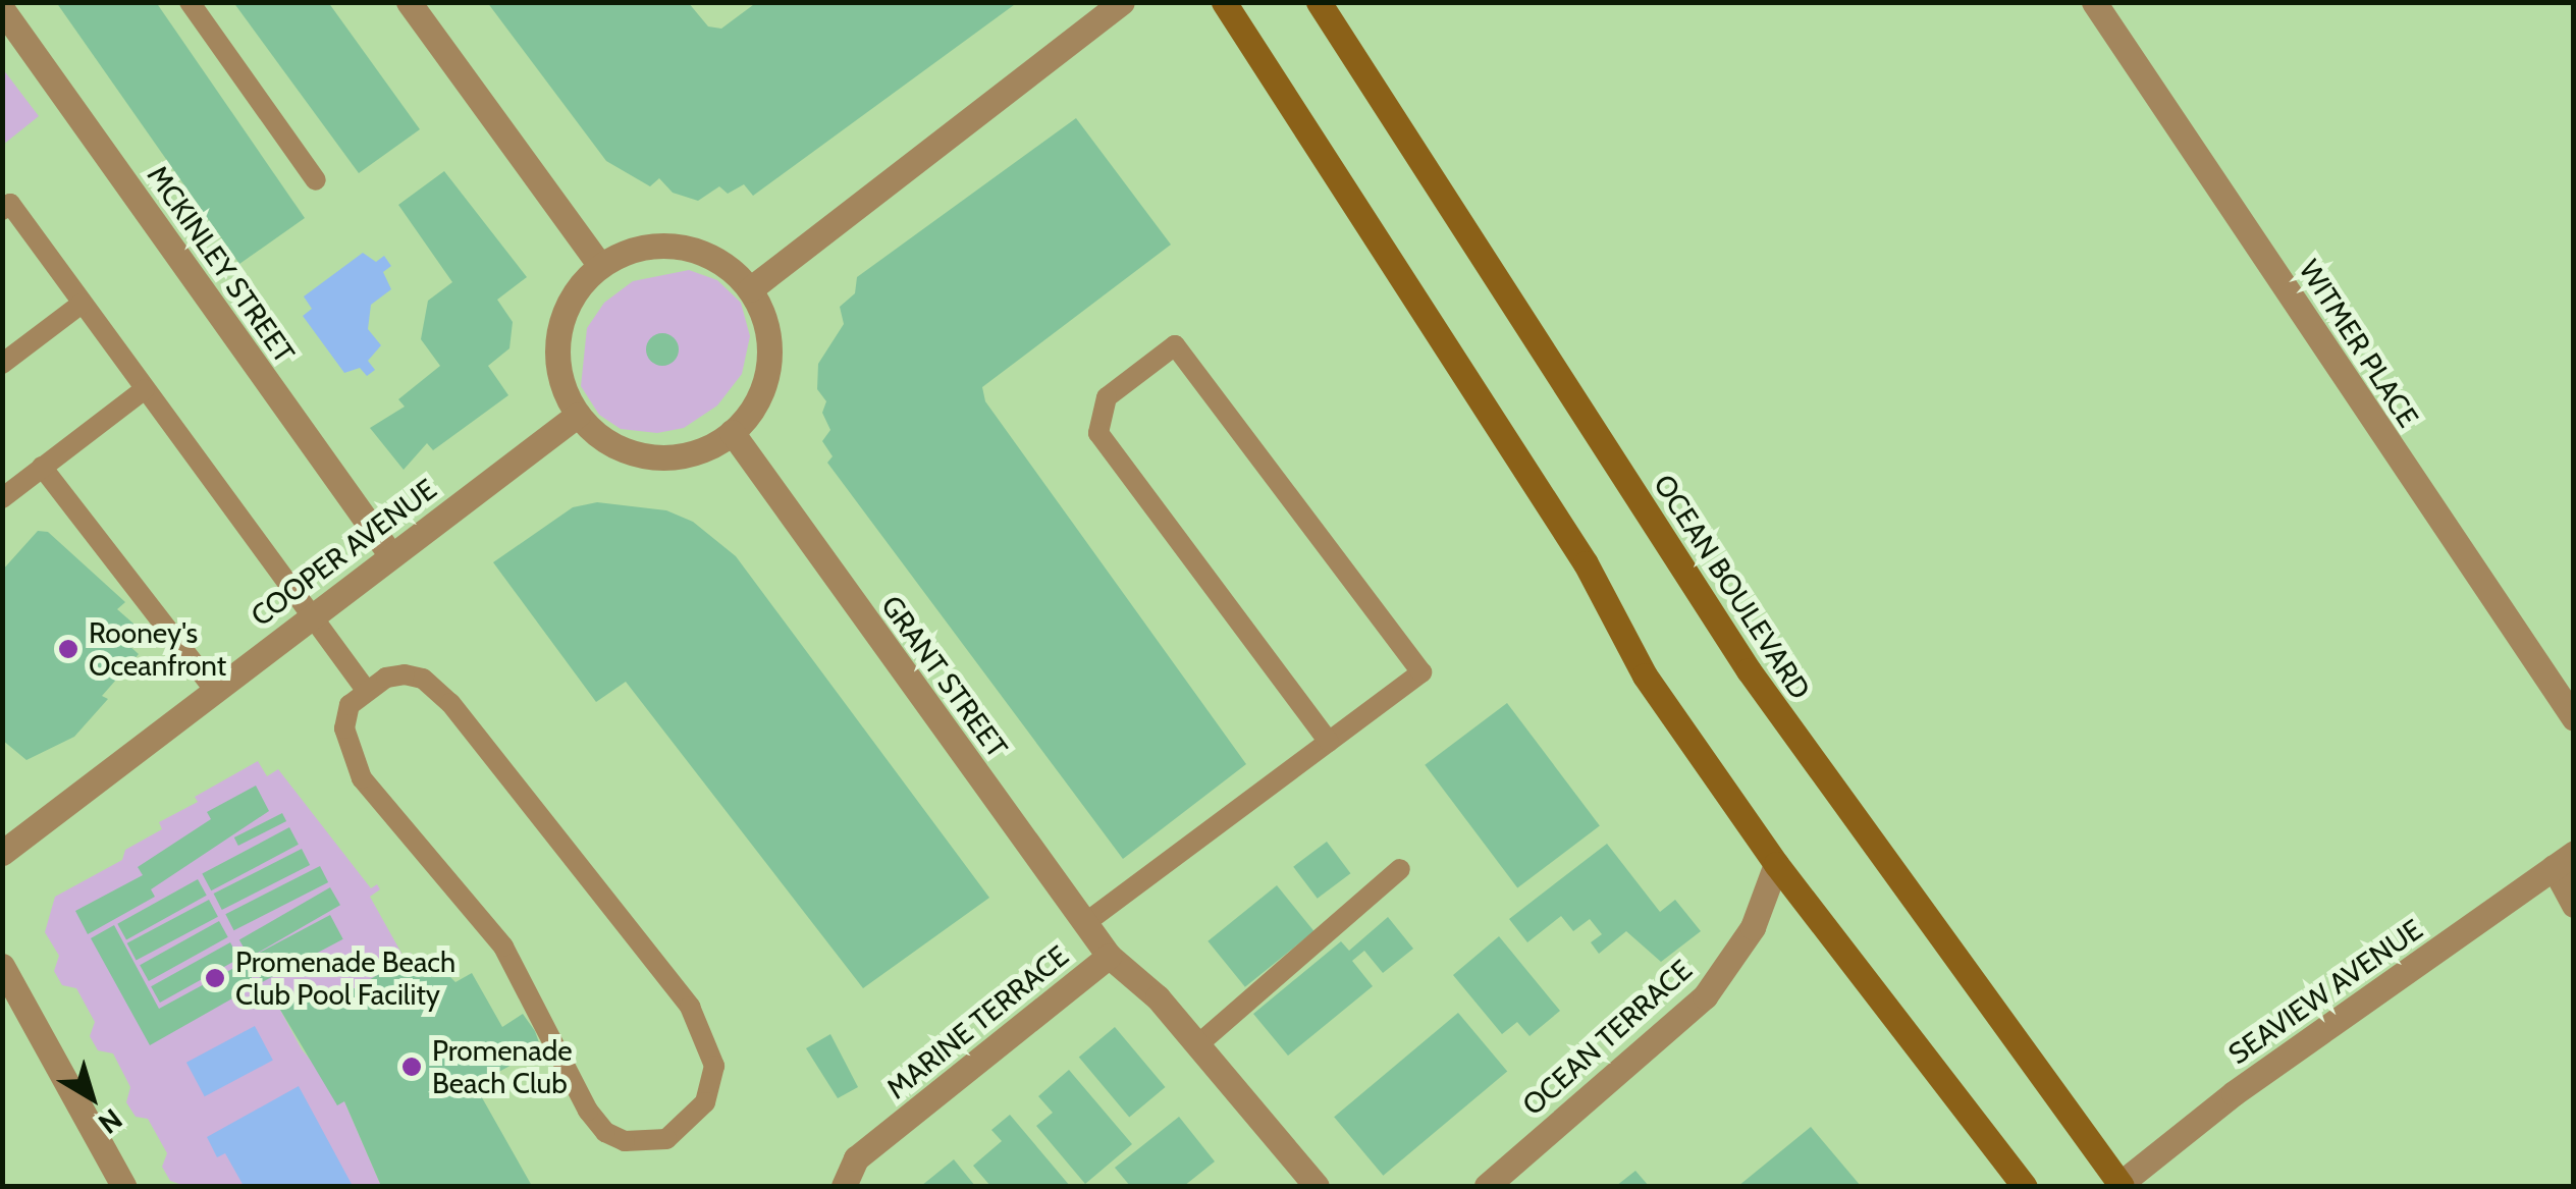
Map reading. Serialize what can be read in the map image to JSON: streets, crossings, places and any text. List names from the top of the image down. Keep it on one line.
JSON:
{"streets":{"main road":["OCEAN BOULEVARD"],"street":["MCKINLEY STREET","WITMER PLACE","COOPER AVENUE","GRANT STREET","SEAVIEW AVENUE","MARINE TERRACE","OCEAN TERRACE"]},"crossings":[["MCKINLEY STREET","COOPER AVENUE"],["COOPER AVENUE","GRANT STREET"],["OCEAN BOULEVARD","SEAVIEW AVENUE"],["GRANT STREET","MARINE TERRACE"]],"places":["Rooney's Oceanfront","Promenade Beach Club Pool Facility","Promenade Beach Club"],"north":"bottom right"}
